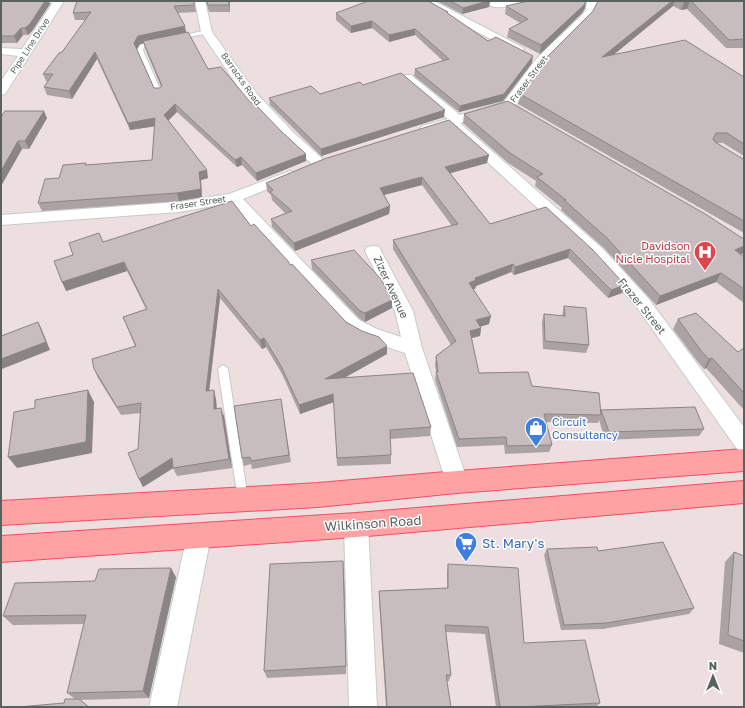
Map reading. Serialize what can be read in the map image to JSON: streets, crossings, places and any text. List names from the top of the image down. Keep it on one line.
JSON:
{"streets":{"main road":["Wilkinson Road"],"street":["Pipe Line Drive","Barracks Road","Fraser Street","Zizer Avenue","Frazer Street"]},"crossings":[["Barracks Road","Fraser Street"],["Fraser Street","Frazer Street"]],"places":{"hospital":["Davidson Nicle Hospital"],"shop":["Circuit Consultancy"],"supermarket":["St. Mary's"]},"north":"top"}
